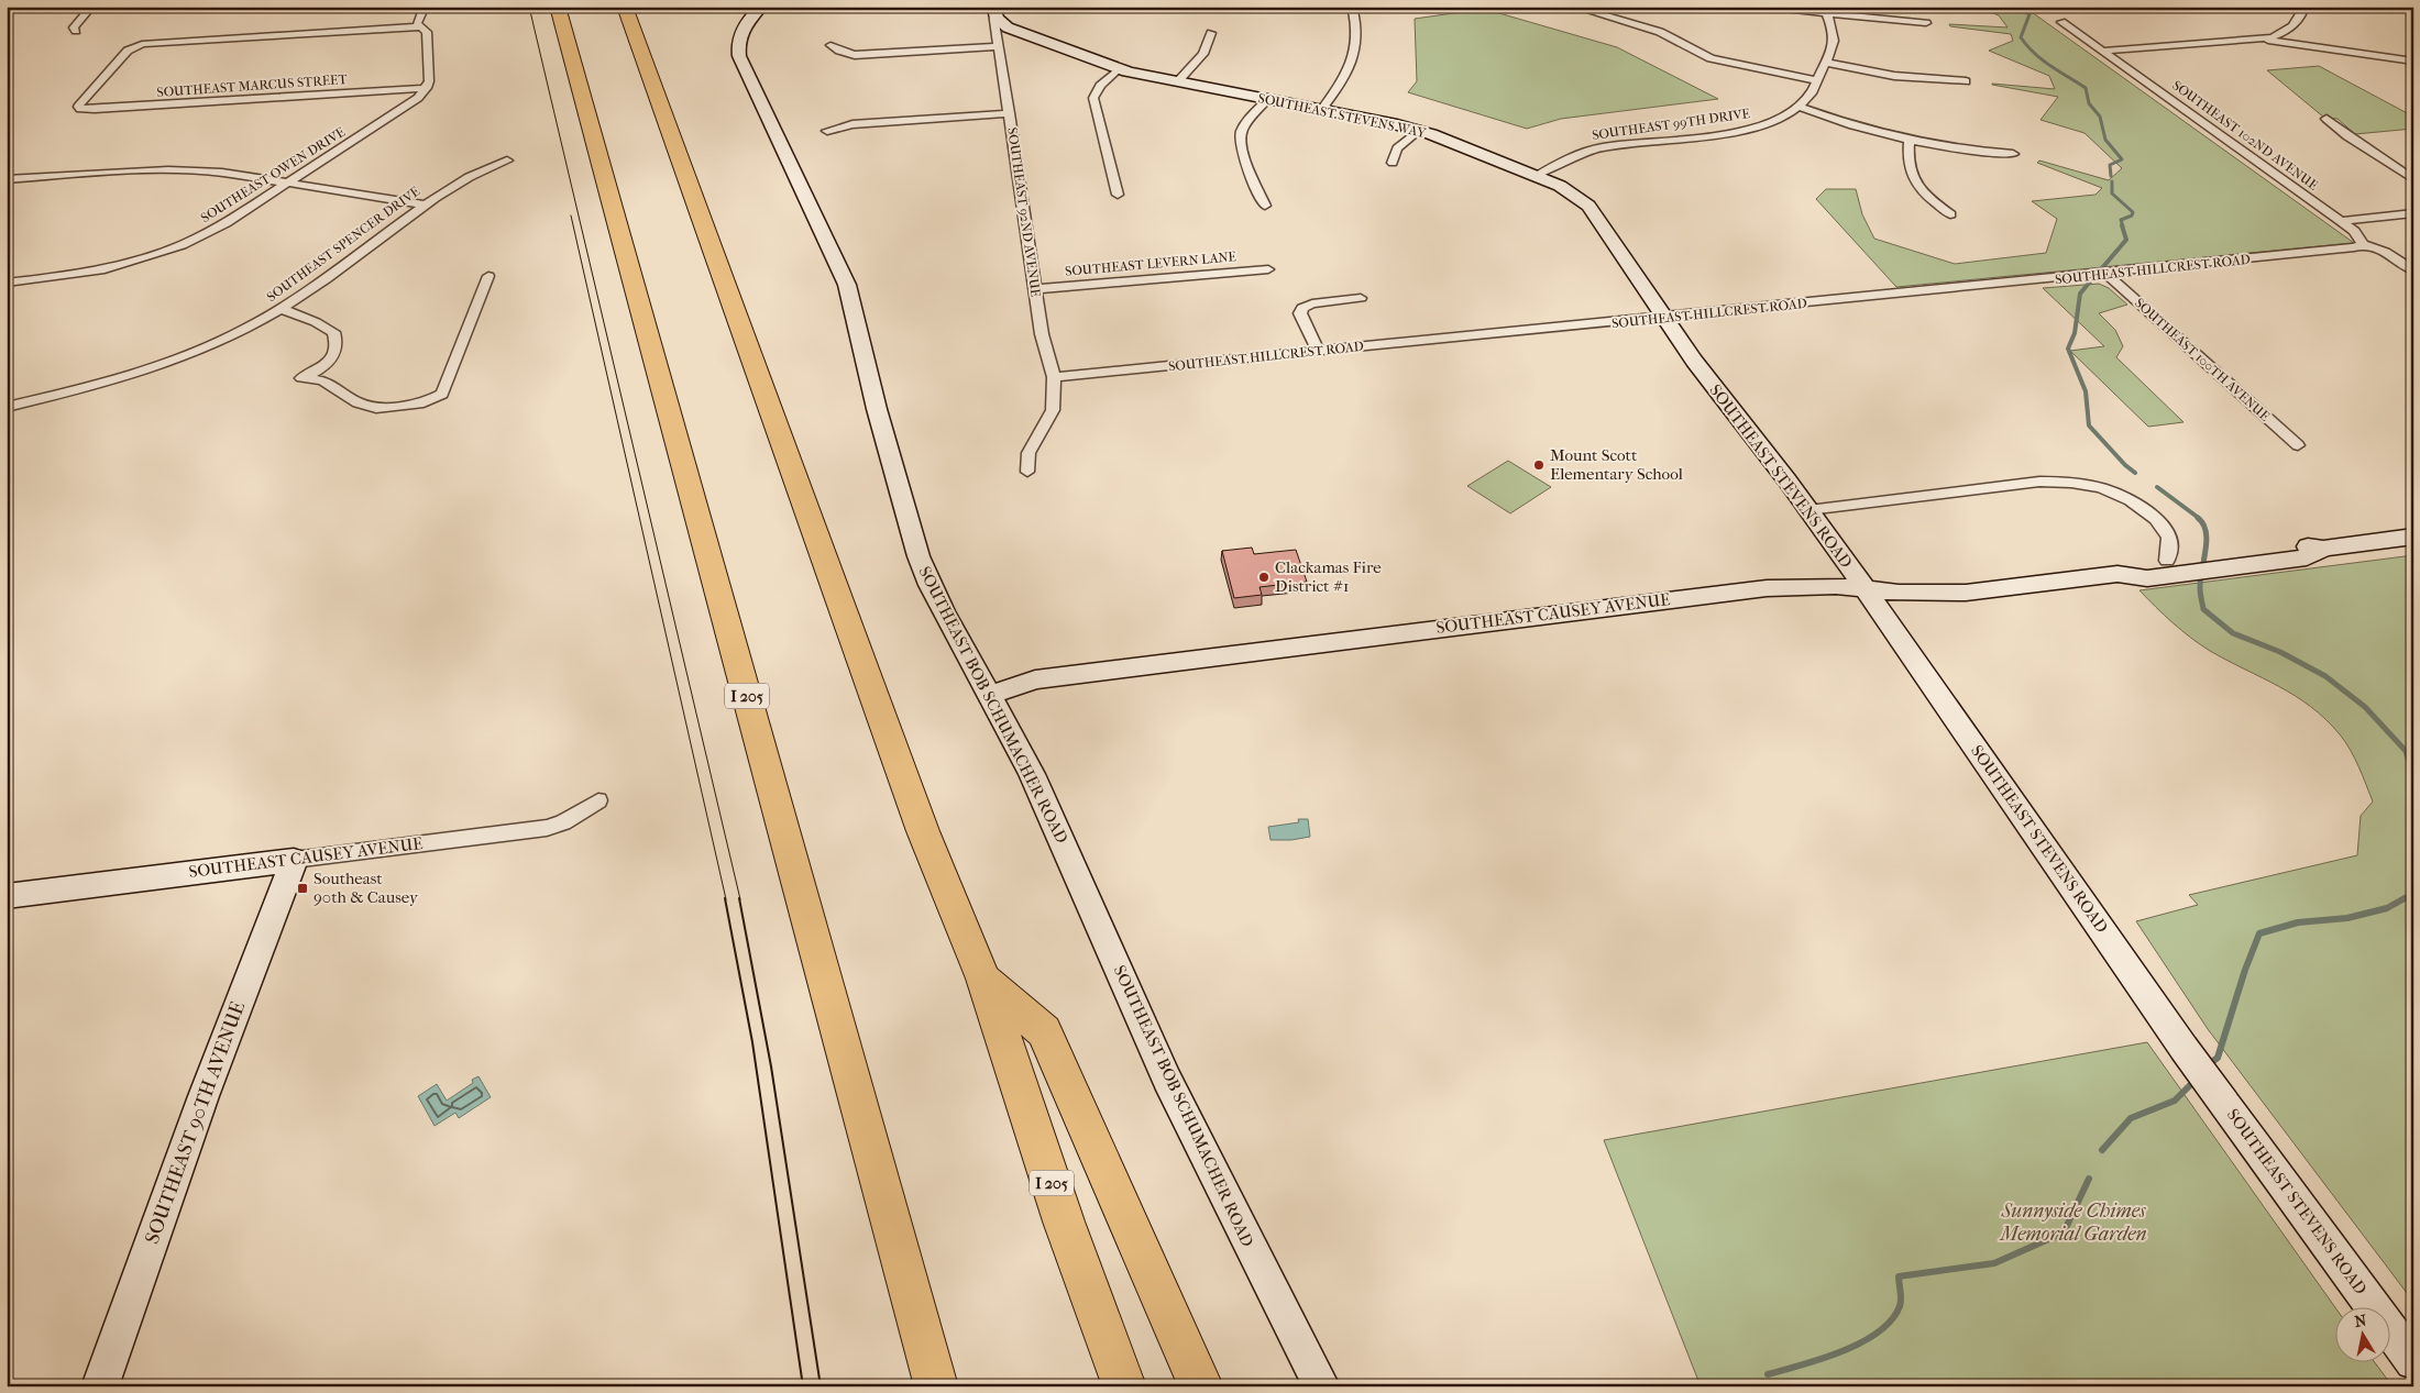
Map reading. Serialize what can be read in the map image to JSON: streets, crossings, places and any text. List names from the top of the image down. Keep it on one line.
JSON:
{"streets":{"highway":["I 205"],"street":["SOUTHEAST MARCUS STREET","SOUTHEAST STEVENS WAY","SOUTHEAST 99TH DRIVE","SOUTHEAST 102ND AVENUE","SOUTHEAST OWEN DRIVE","SOUTHEAST 92ND AVENUE","SOUTHEAST SPENCER DRIVE","SOUTHEAST LEVERN LANE","SOUTHEAST HILLCREST ROAD","SOUTHEAST 100TH AVENUE","SOUTHEAST STEVENS ROAD","SOUTHEAST CAUSEY AVENUE","SOUTHEAST BOB SCHUMACHER ROAD","SOUTHEAST 90TH AVENUE"]},"crossings":[["SOUTHEAST MARCUS STREET","SOUTHEAST OWEN DRIVE"],["SOUTHEAST STEVENS WAY","SOUTHEAST 99TH DRIVE"],["SOUTHEAST STEVENS WAY","SOUTHEAST 92ND AVENUE"],["SOUTHEAST STEVENS WAY","SOUTHEAST HILLCREST ROAD"],["SOUTHEAST STEVENS WAY","SOUTHEAST STEVENS ROAD"],["SOUTHEAST 102ND AVENUE","SOUTHEAST HILLCREST ROAD"],["SOUTHEAST 92ND AVENUE","SOUTHEAST LEVERN LANE"],["SOUTHEAST 92ND AVENUE","SOUTHEAST HILLCREST ROAD"],["SOUTHEAST HILLCREST ROAD","SOUTHEAST 100TH AVENUE"],["SOUTHEAST HILLCREST ROAD","SOUTHEAST STEVENS ROAD"],["SOUTHEAST STEVENS ROAD","SOUTHEAST CAUSEY AVENUE"],["SOUTHEAST CAUSEY AVENUE","SOUTHEAST BOB SCHUMACHER ROAD"],["SOUTHEAST CAUSEY AVENUE","SOUTHEAST 90TH AVENUE"]],"parks":["Sunnyside Chimes Memorial Garden"],"places":{"other":["Mount Scott Elementary School","Clackamas Fire District #1"],"transit":["Southeast 90th & Causey"]},"north":"top"}
